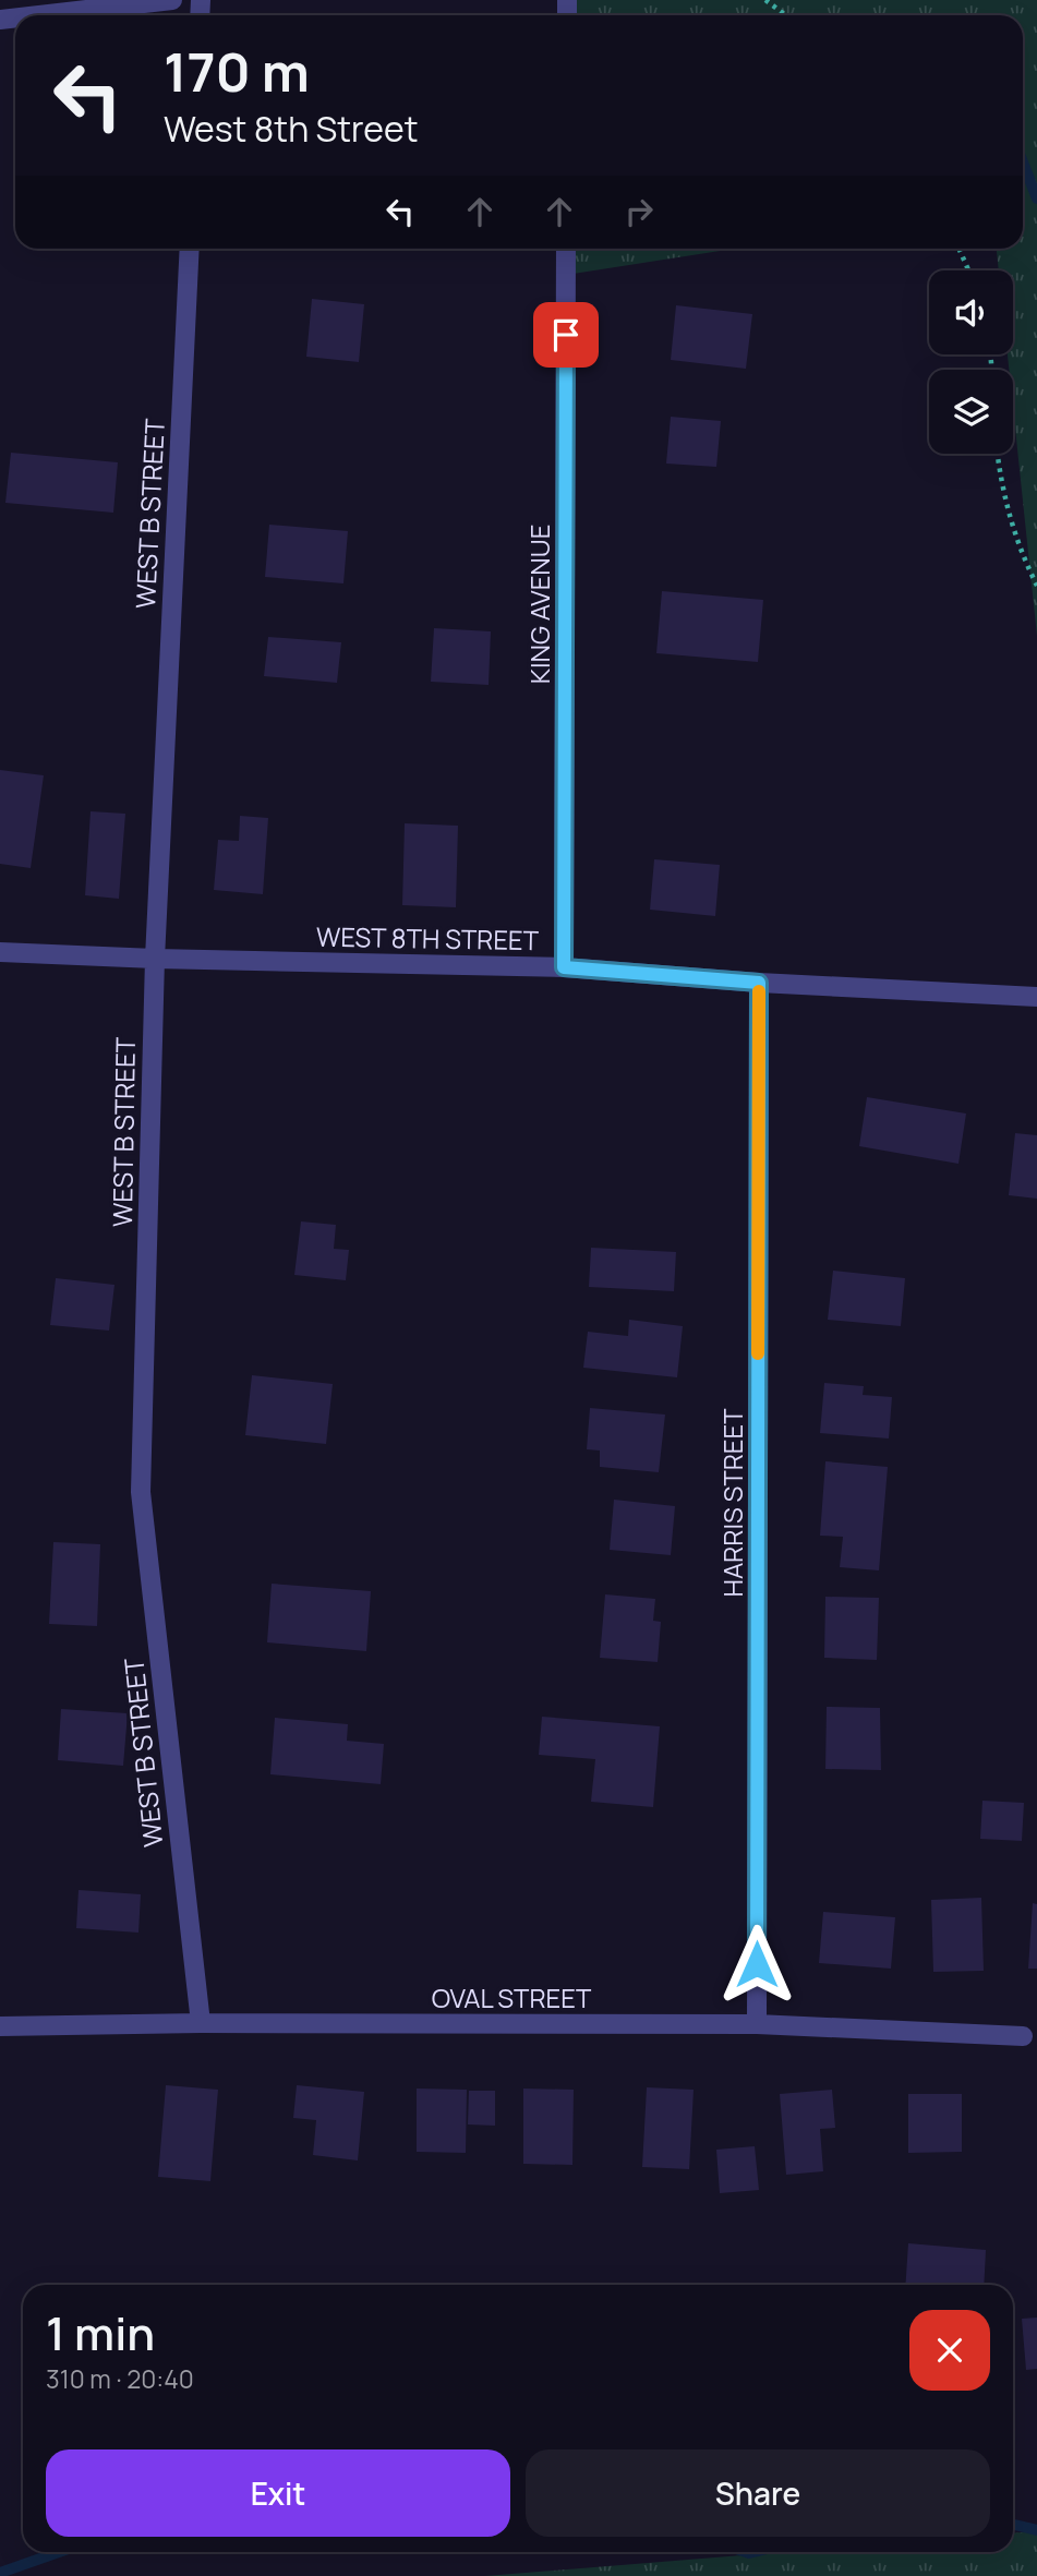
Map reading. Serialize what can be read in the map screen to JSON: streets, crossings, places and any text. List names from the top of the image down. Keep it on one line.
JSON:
{"streets":{"street":["WEST B STREET","KING AVENUE","WEST 8TH STREET","HARRIS STREET","OVAL STREET"]},"crossings":[["WEST B STREET","WEST 8TH STREET"],["WEST B STREET","OVAL STREET"],["KING AVENUE","WEST 8TH STREET"],["WEST 8TH STREET","HARRIS STREET"],["HARRIS STREET","OVAL STREET"]],"page":{"turn":["170 m","West 8th Street"],"heading":["1 min","310 m · 20:40"],"buttons":["Exit","Share"]}}
